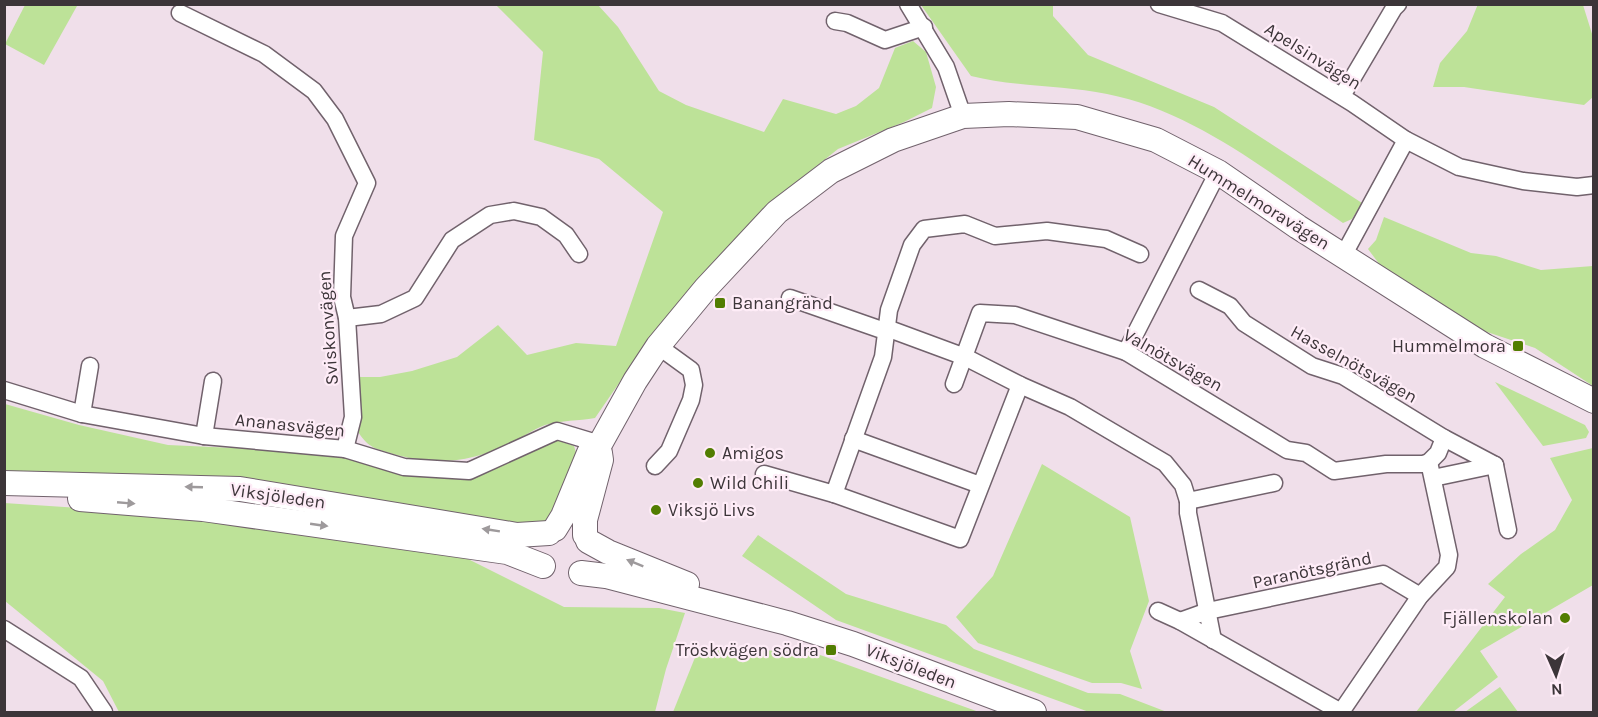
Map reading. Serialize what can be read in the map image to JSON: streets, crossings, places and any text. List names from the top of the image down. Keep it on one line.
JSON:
{"streets":{"main road":["Hummelmoravägen","Viksjöleden"],"street":["Apelsinvägen","Sviskonvägen","Valnötsvägen","Hasselnötsvägen","Ananasvägen","Paranötsgränd"]},"crossings":[["Hummelmoravägen","Ananasvägen"],["Hummelmoravägen","Viksjöleden"],["Sviskonvägen","Ananasvägen"]],"places":{"transit":["Banangränd","Hummelmora","Tröskvägen södra"],"other":["Amigos","Wild Chili","Viksjö Livs","Fjällenskolan"]},"north":"bottom"}
